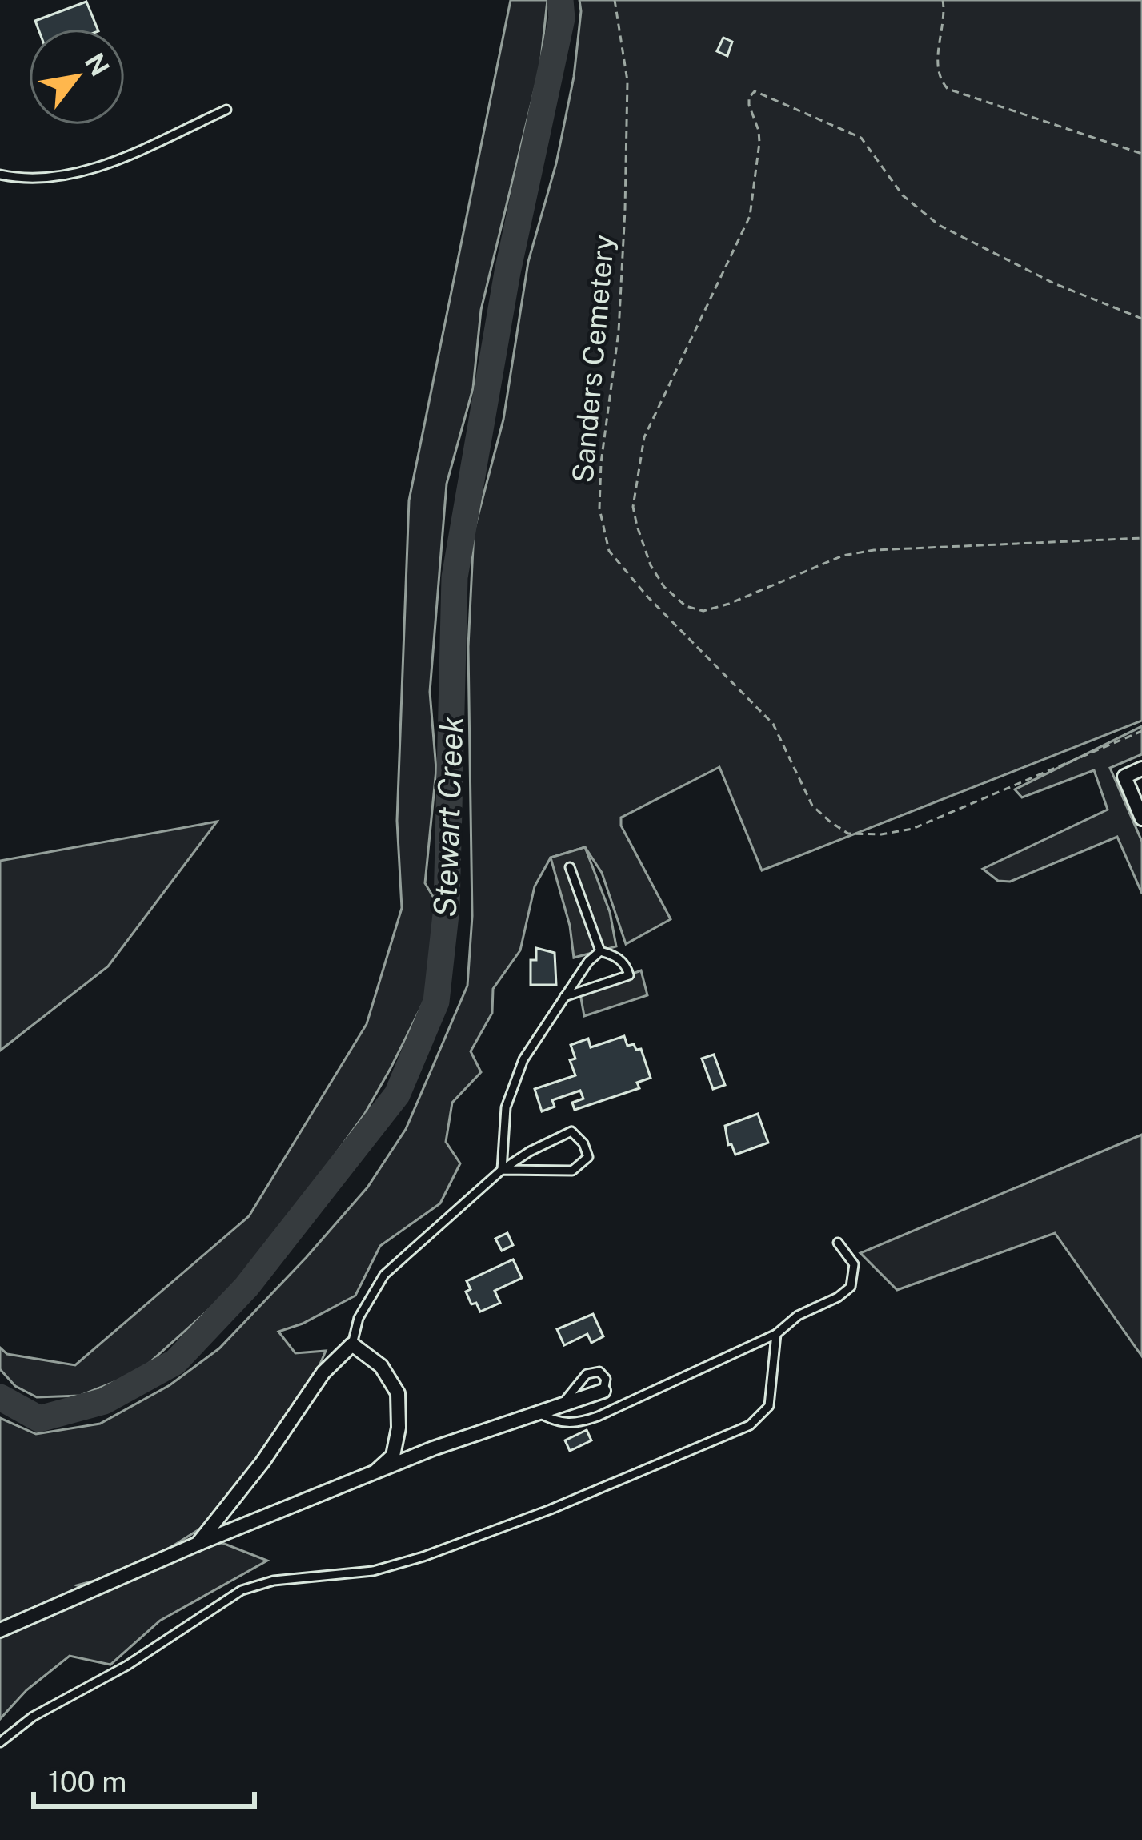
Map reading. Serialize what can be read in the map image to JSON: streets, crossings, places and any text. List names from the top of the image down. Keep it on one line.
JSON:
{"streets":{"path":["Sanders Cemetery"]},"water":["Stewart Creek"],"scale_bar":"100 m","north":"top right"}
